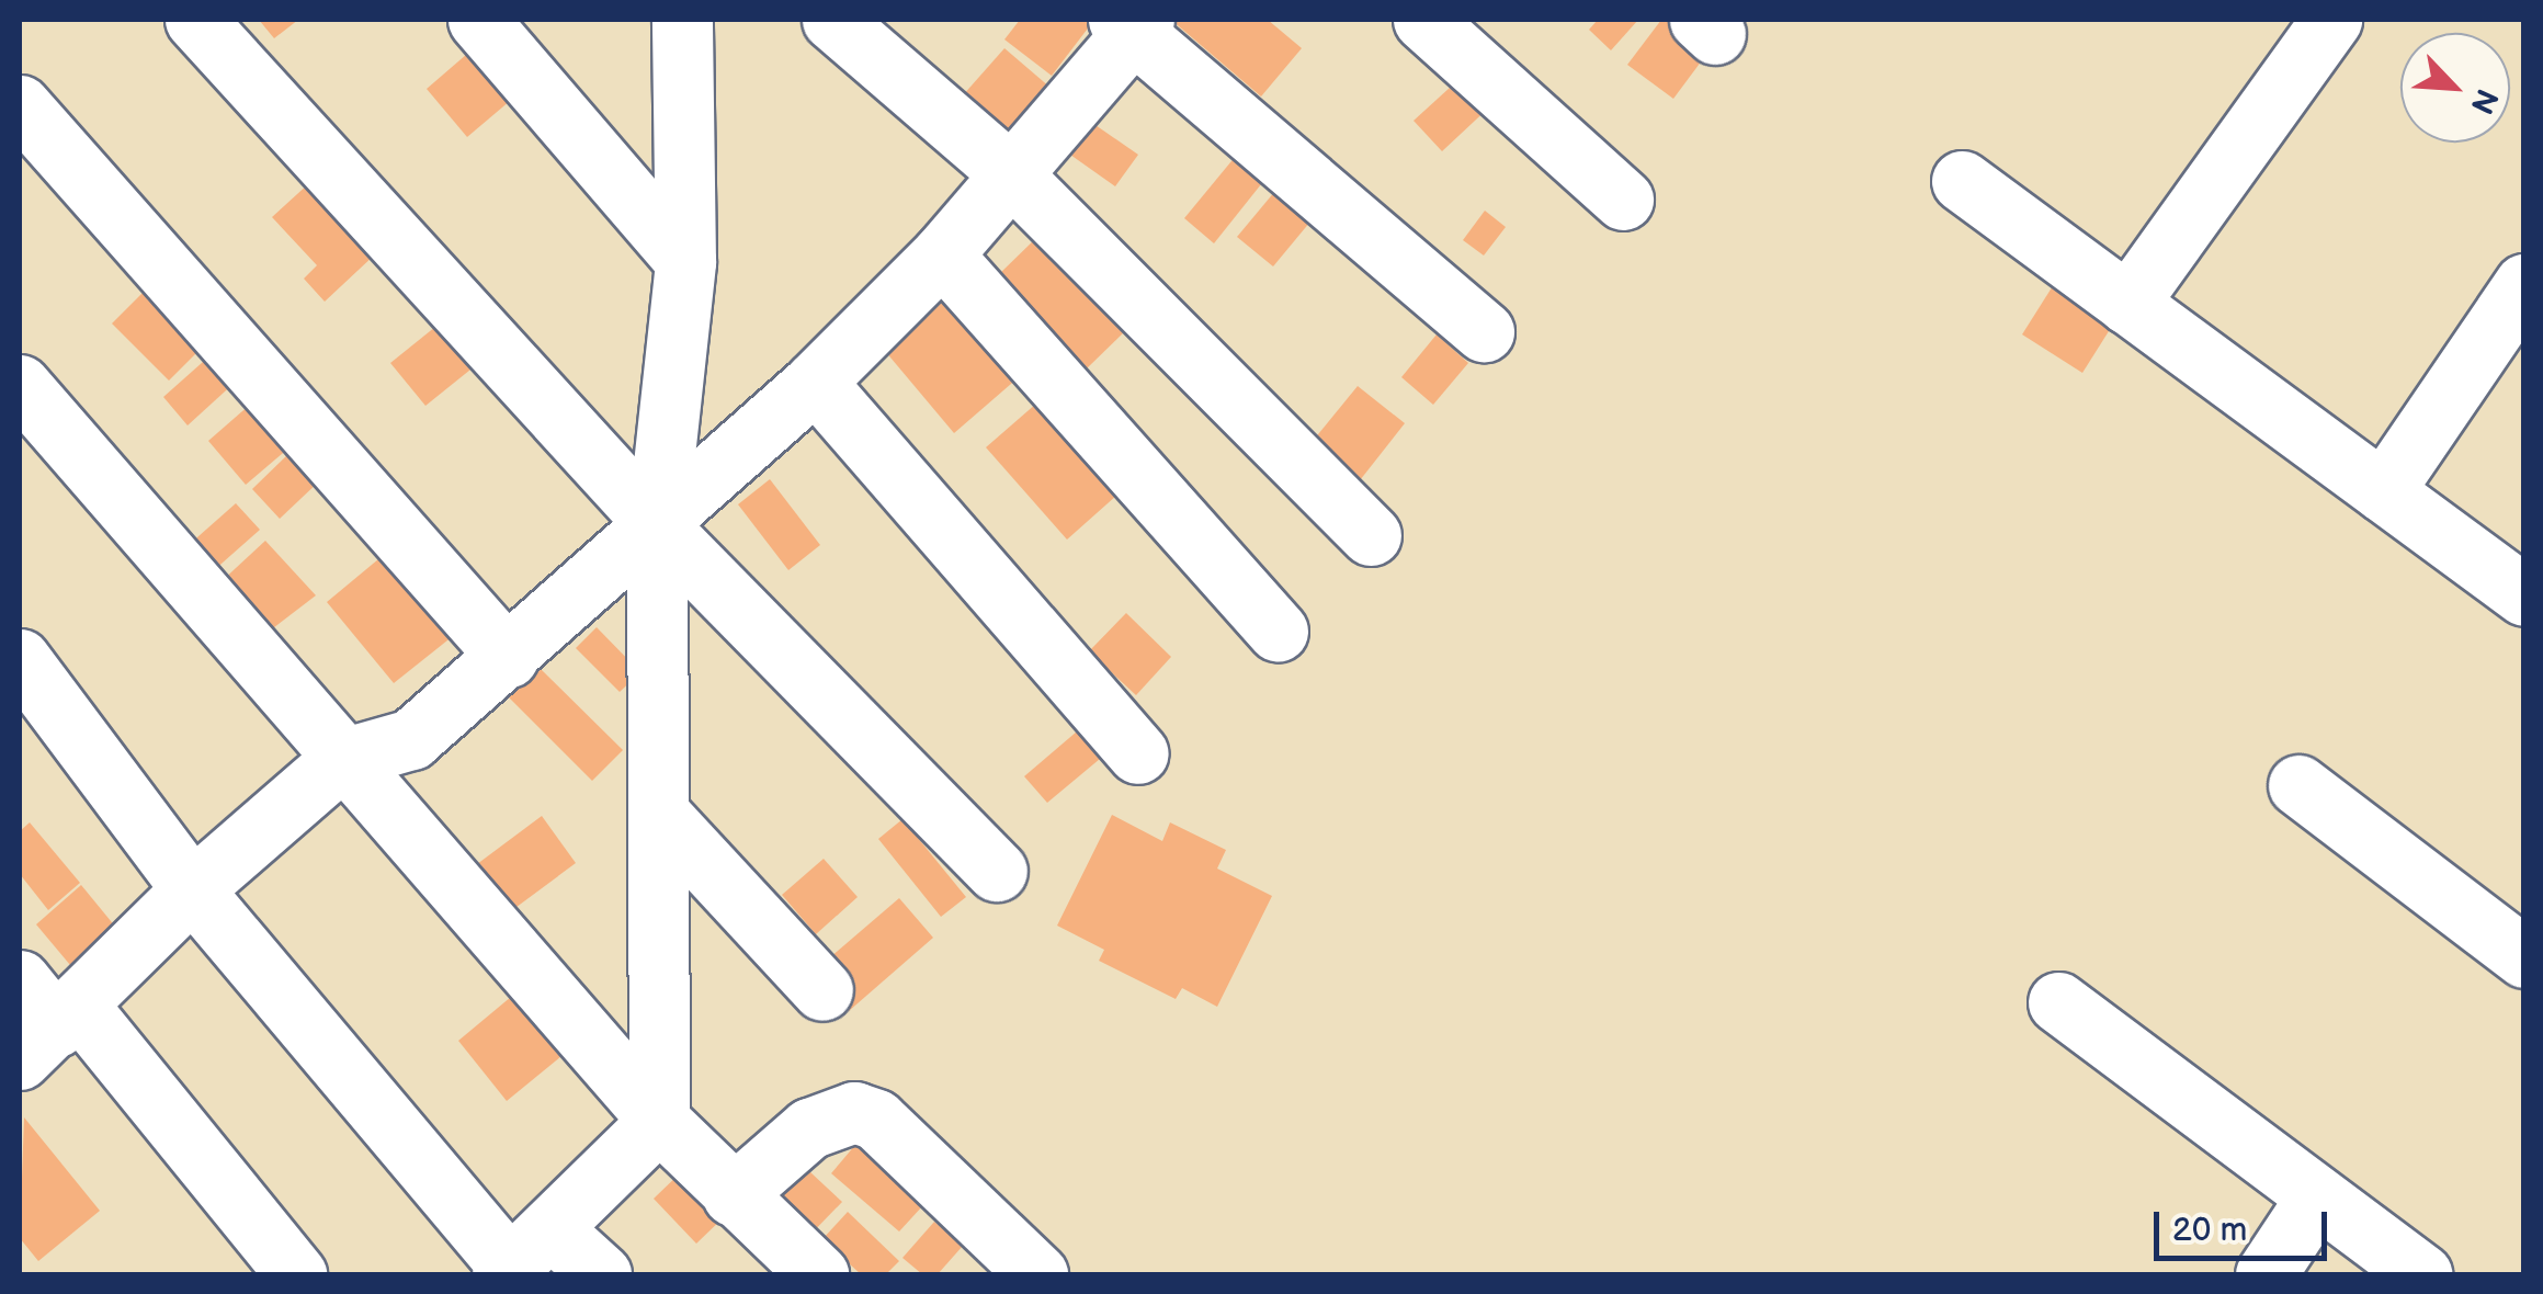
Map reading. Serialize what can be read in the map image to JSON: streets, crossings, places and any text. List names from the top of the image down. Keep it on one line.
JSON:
{"scale_bar":"20 m","north":"bottom right"}
